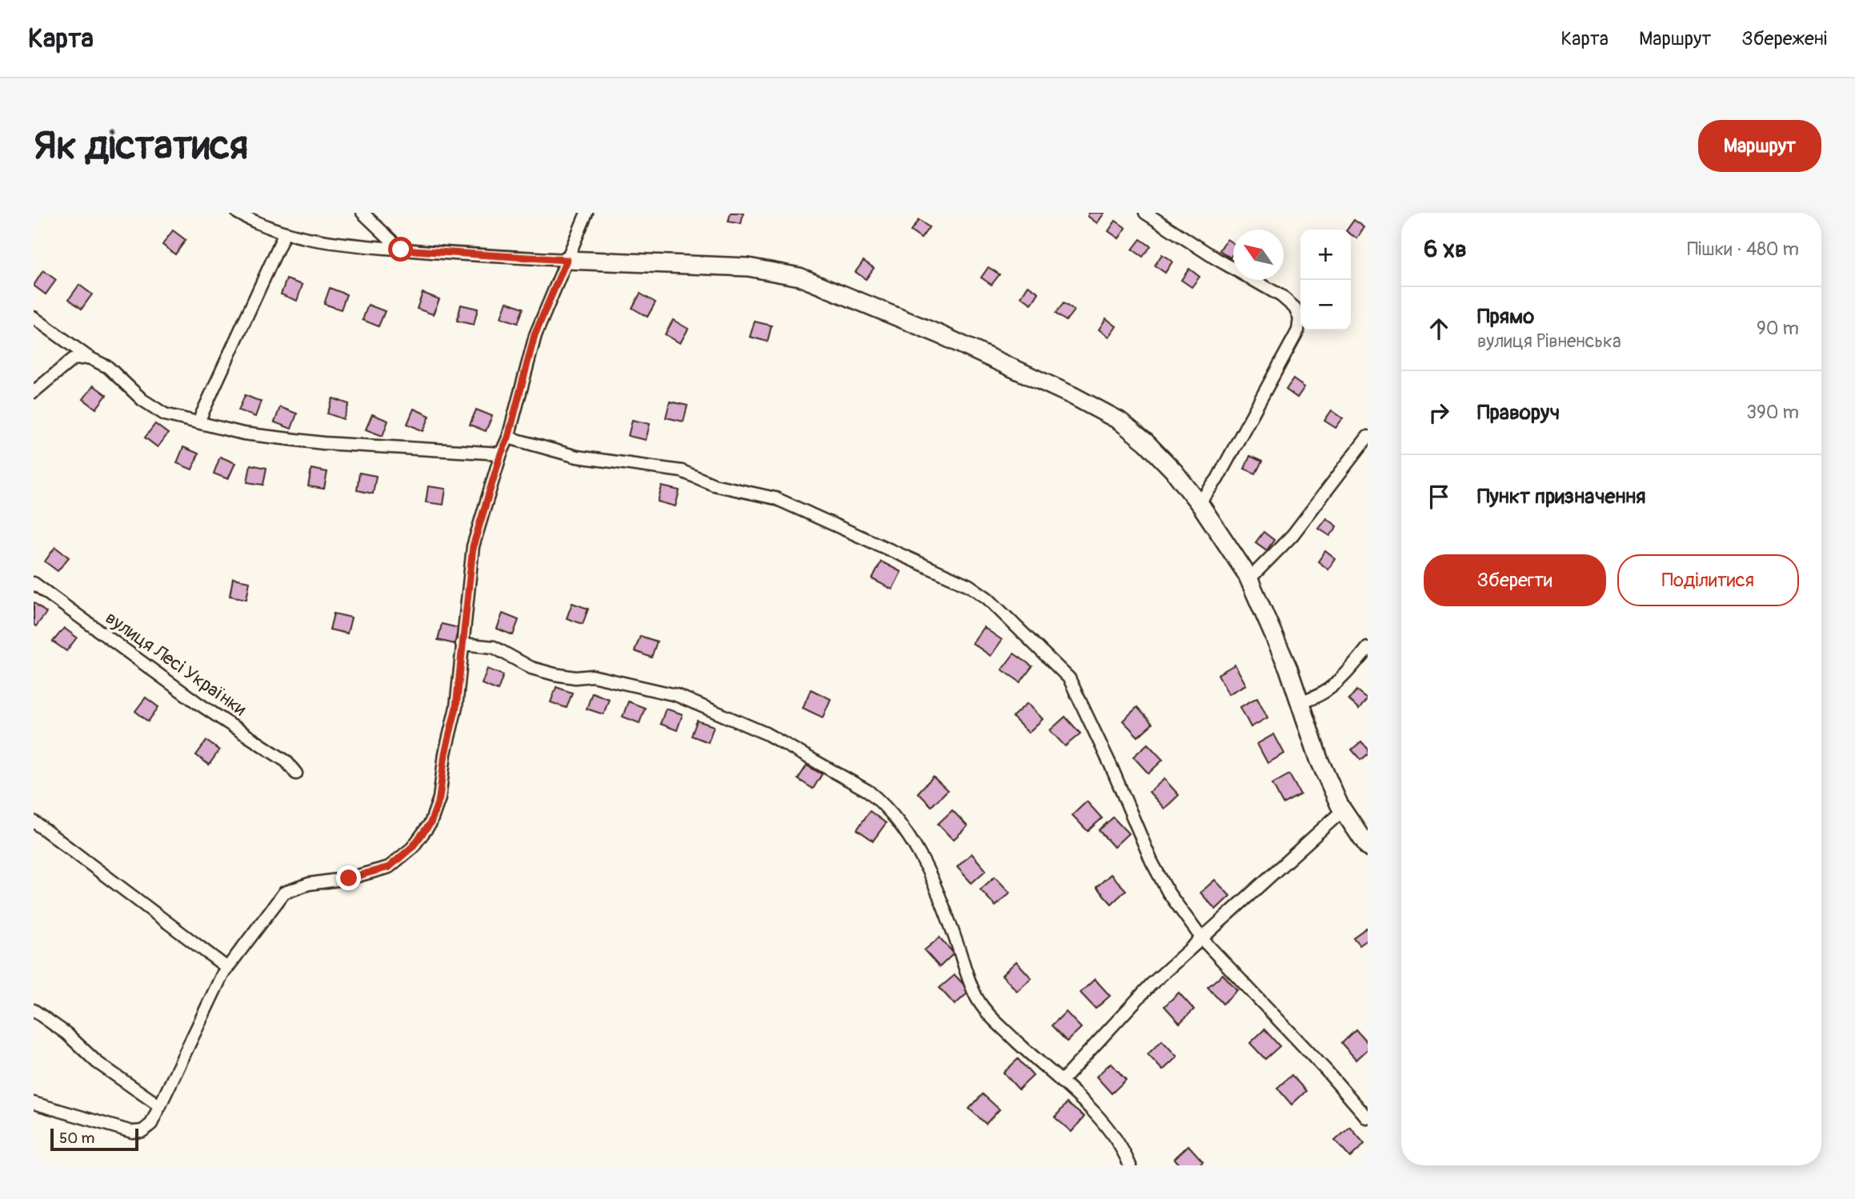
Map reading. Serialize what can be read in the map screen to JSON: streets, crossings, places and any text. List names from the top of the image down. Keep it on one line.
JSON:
{"streets":{"street":["вулиця Лесі Українки"]},"scale_bar":"50 m","north":"top left","page":{"header":"Карта","nav":["Карта","Маршрут","Збережені"],"buttons":["Маршрут",["Зберегти","Поділитися"]],"title":"Як дістатися","heading":["6 хв","Пішки · 480 m"],"map_buttons":["+","−"],"list":[["Прямо","вулиця Рівненська","90 m"],["Праворуч","390 m"],"Пункт призначення"],"scale":"50 m"}}
